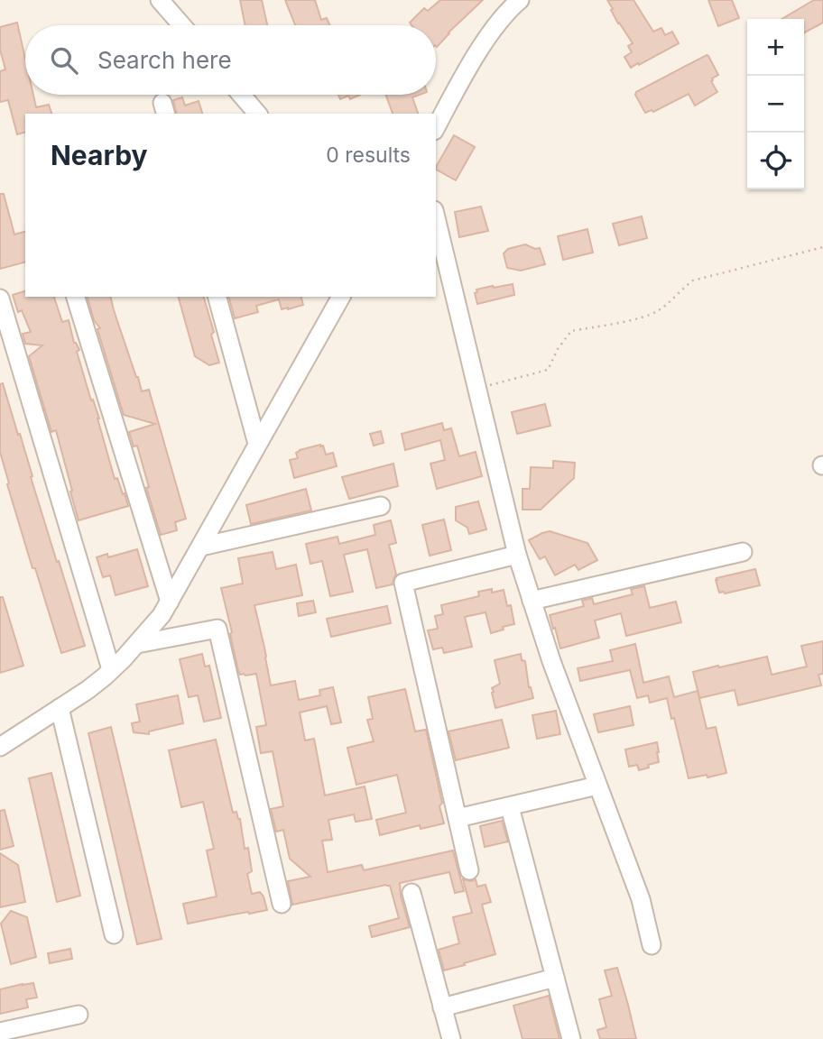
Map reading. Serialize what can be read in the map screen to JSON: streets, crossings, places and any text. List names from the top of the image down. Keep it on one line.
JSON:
{"page":{"map_buttons":["+","−"],"search":"Search here","heading":["Nearby","0 results"]}}
